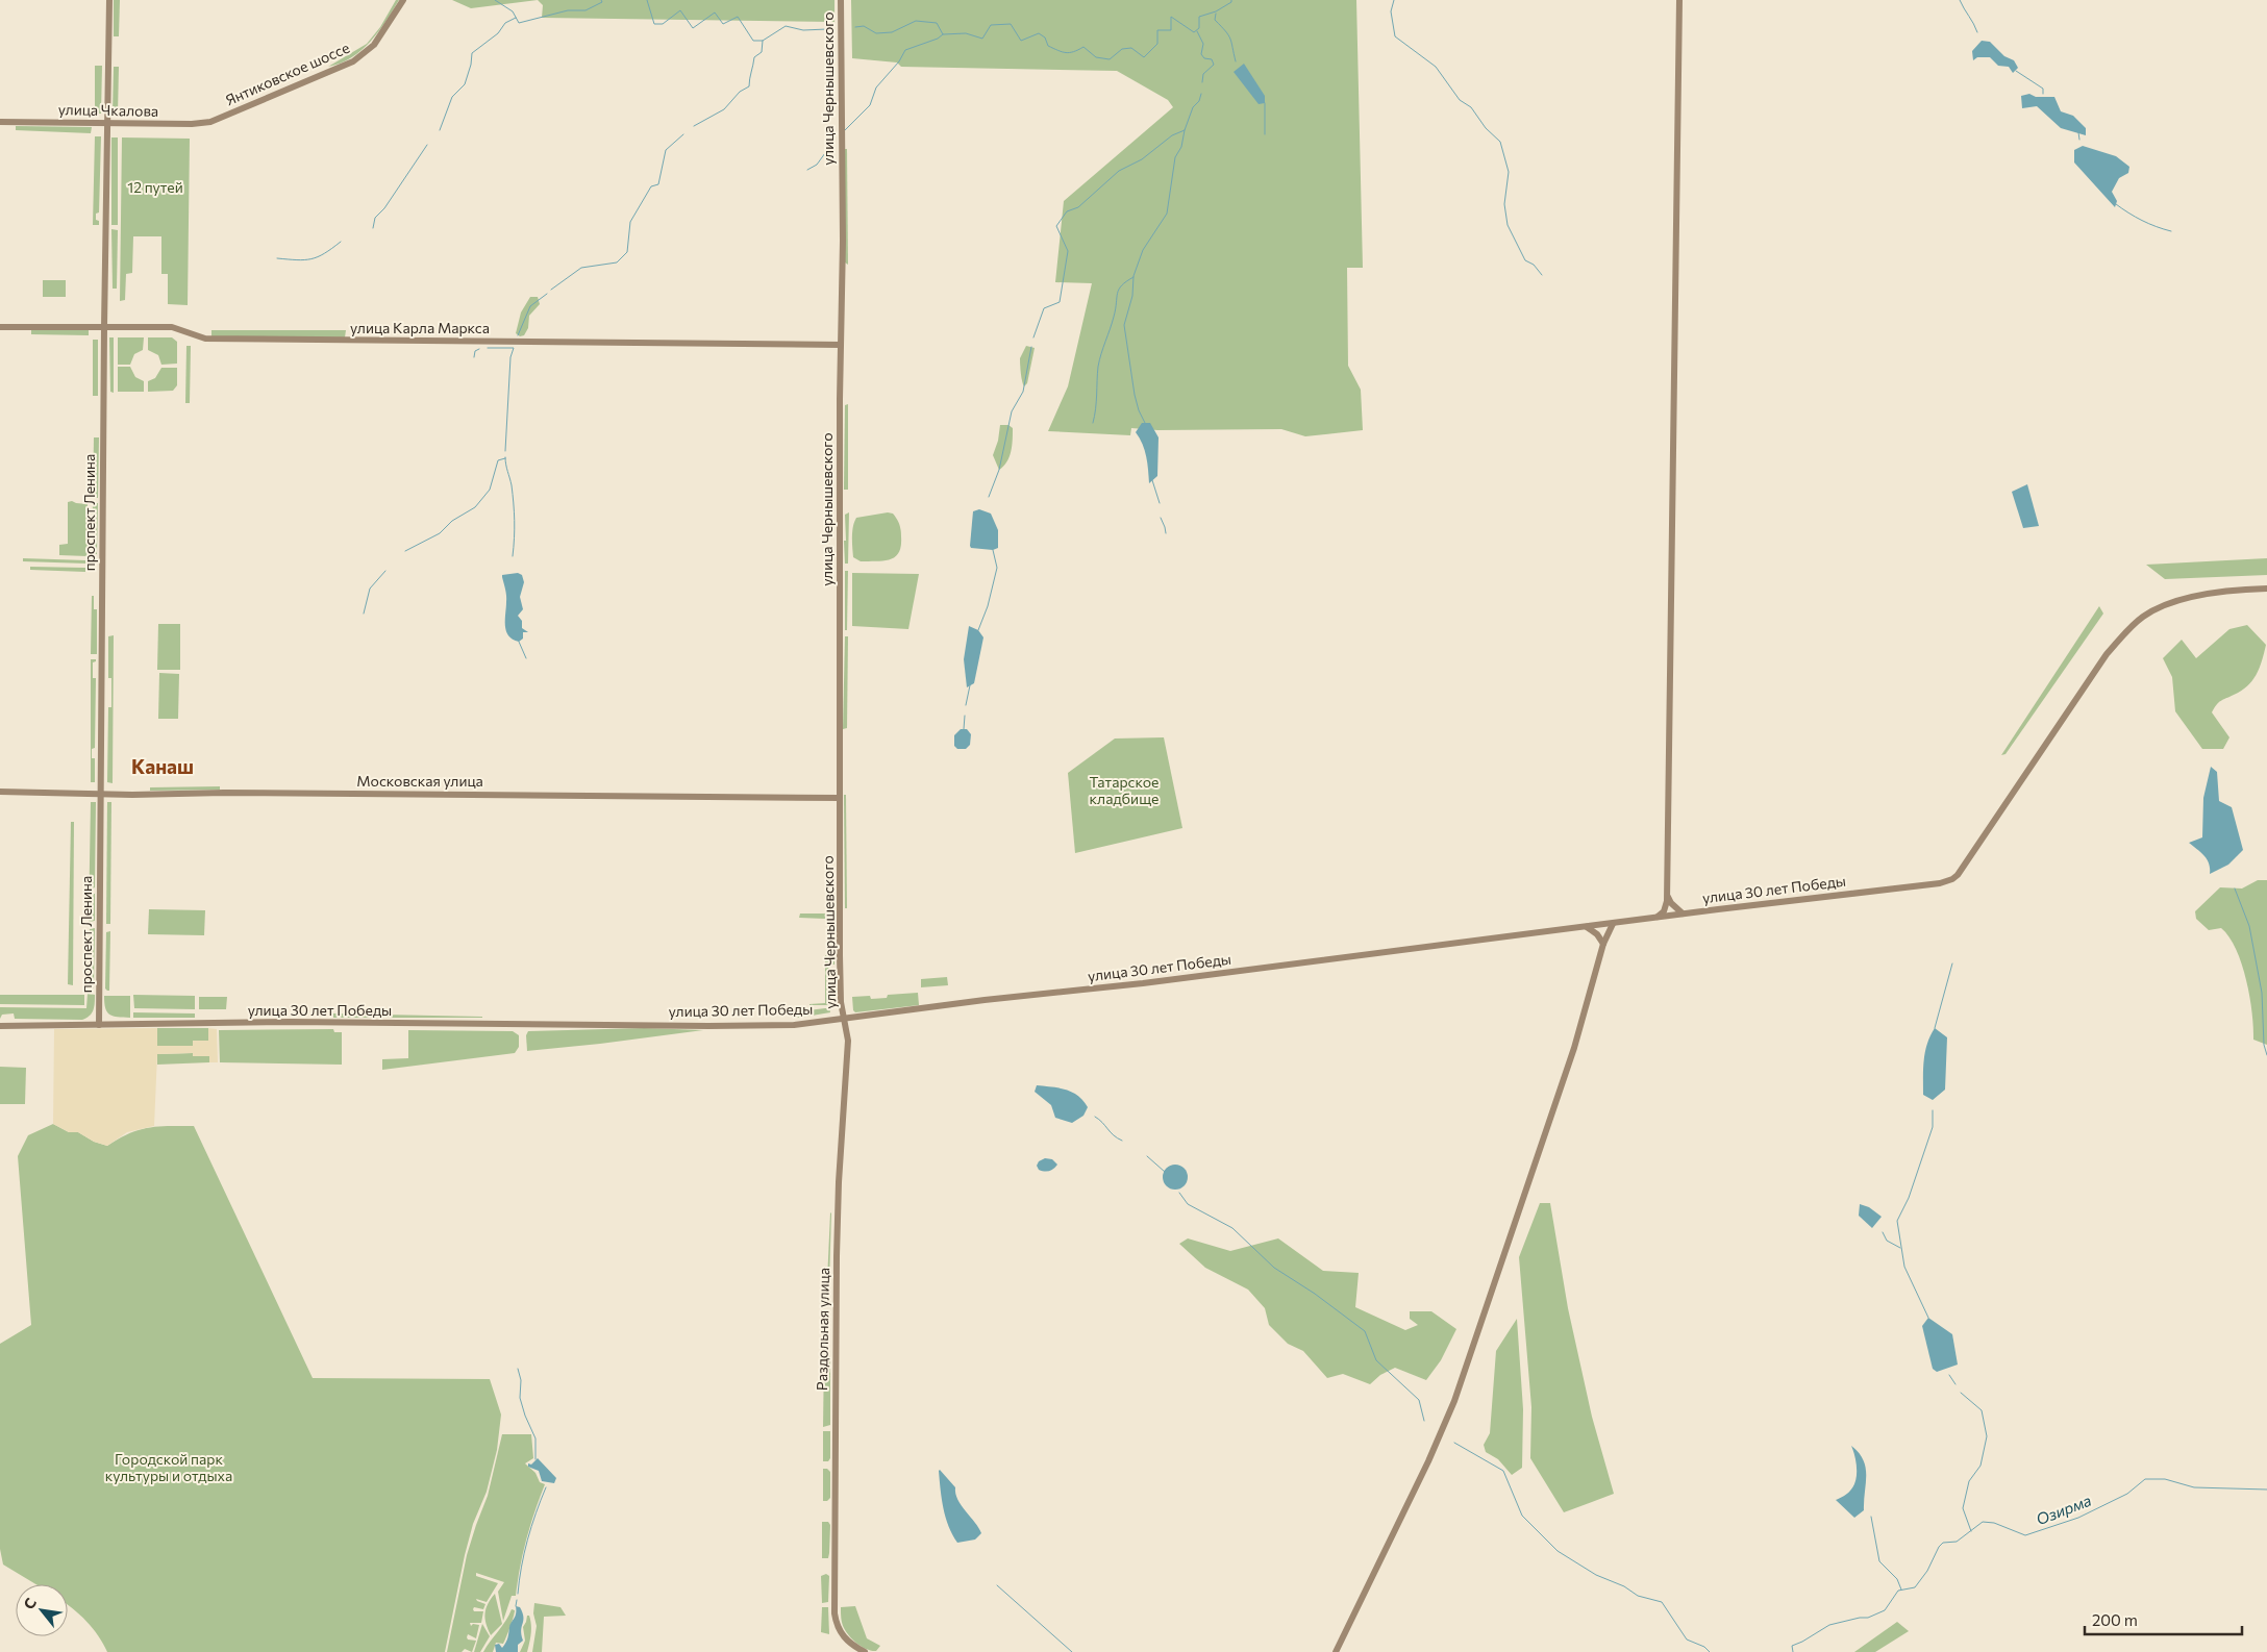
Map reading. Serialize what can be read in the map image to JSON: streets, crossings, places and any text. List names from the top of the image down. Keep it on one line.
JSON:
{"streets":{"street":["Янтиковское шоссе","улица Чернышевского","улица Чкалова","улица Карла Маркса","проспект Ленина","Московская улица","улица 30 лет Победы","Раздольная улица"]},"crossings":[["Янтиковское шоссе","улица Чкалова"],["улица Чернышевского","улица Карла Маркса"],["улица Чернышевского","Московская улица"],["улица Чернышевского","улица 30 лет Победы"],["улица Чернышевского","Раздольная улица"],["улица Чкалова","проспект Ленина"],["улица Карла Маркса","проспект Ленина"],["проспект Ленина","Московская улица"],["проспект Ленина","улица 30 лет Победы"],["улица 30 лет Победы","Раздольная улица"]],"districts":["Канаш"],"water":["Озирма"],"parks":["12 путей","Татарское кладбище","Городской парк культуры и отдыха"],"scale_bar":"200 m","north":"top left"}
